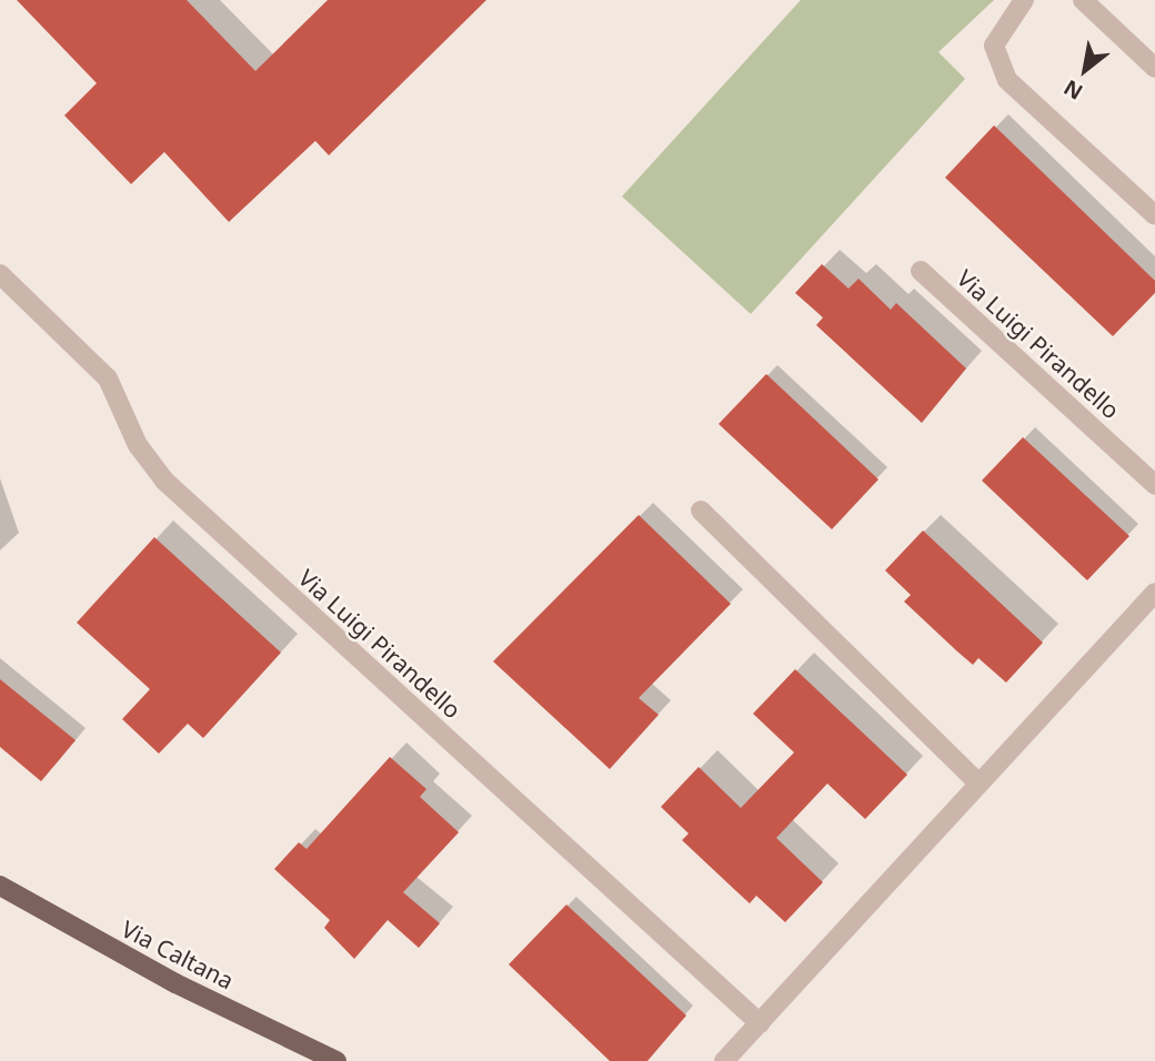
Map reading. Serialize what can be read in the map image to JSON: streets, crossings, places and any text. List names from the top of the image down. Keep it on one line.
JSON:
{"streets":{"main road":["Via Caltana"],"street":["Via Luigi Pirandello"]},"north":"bottom left"}
